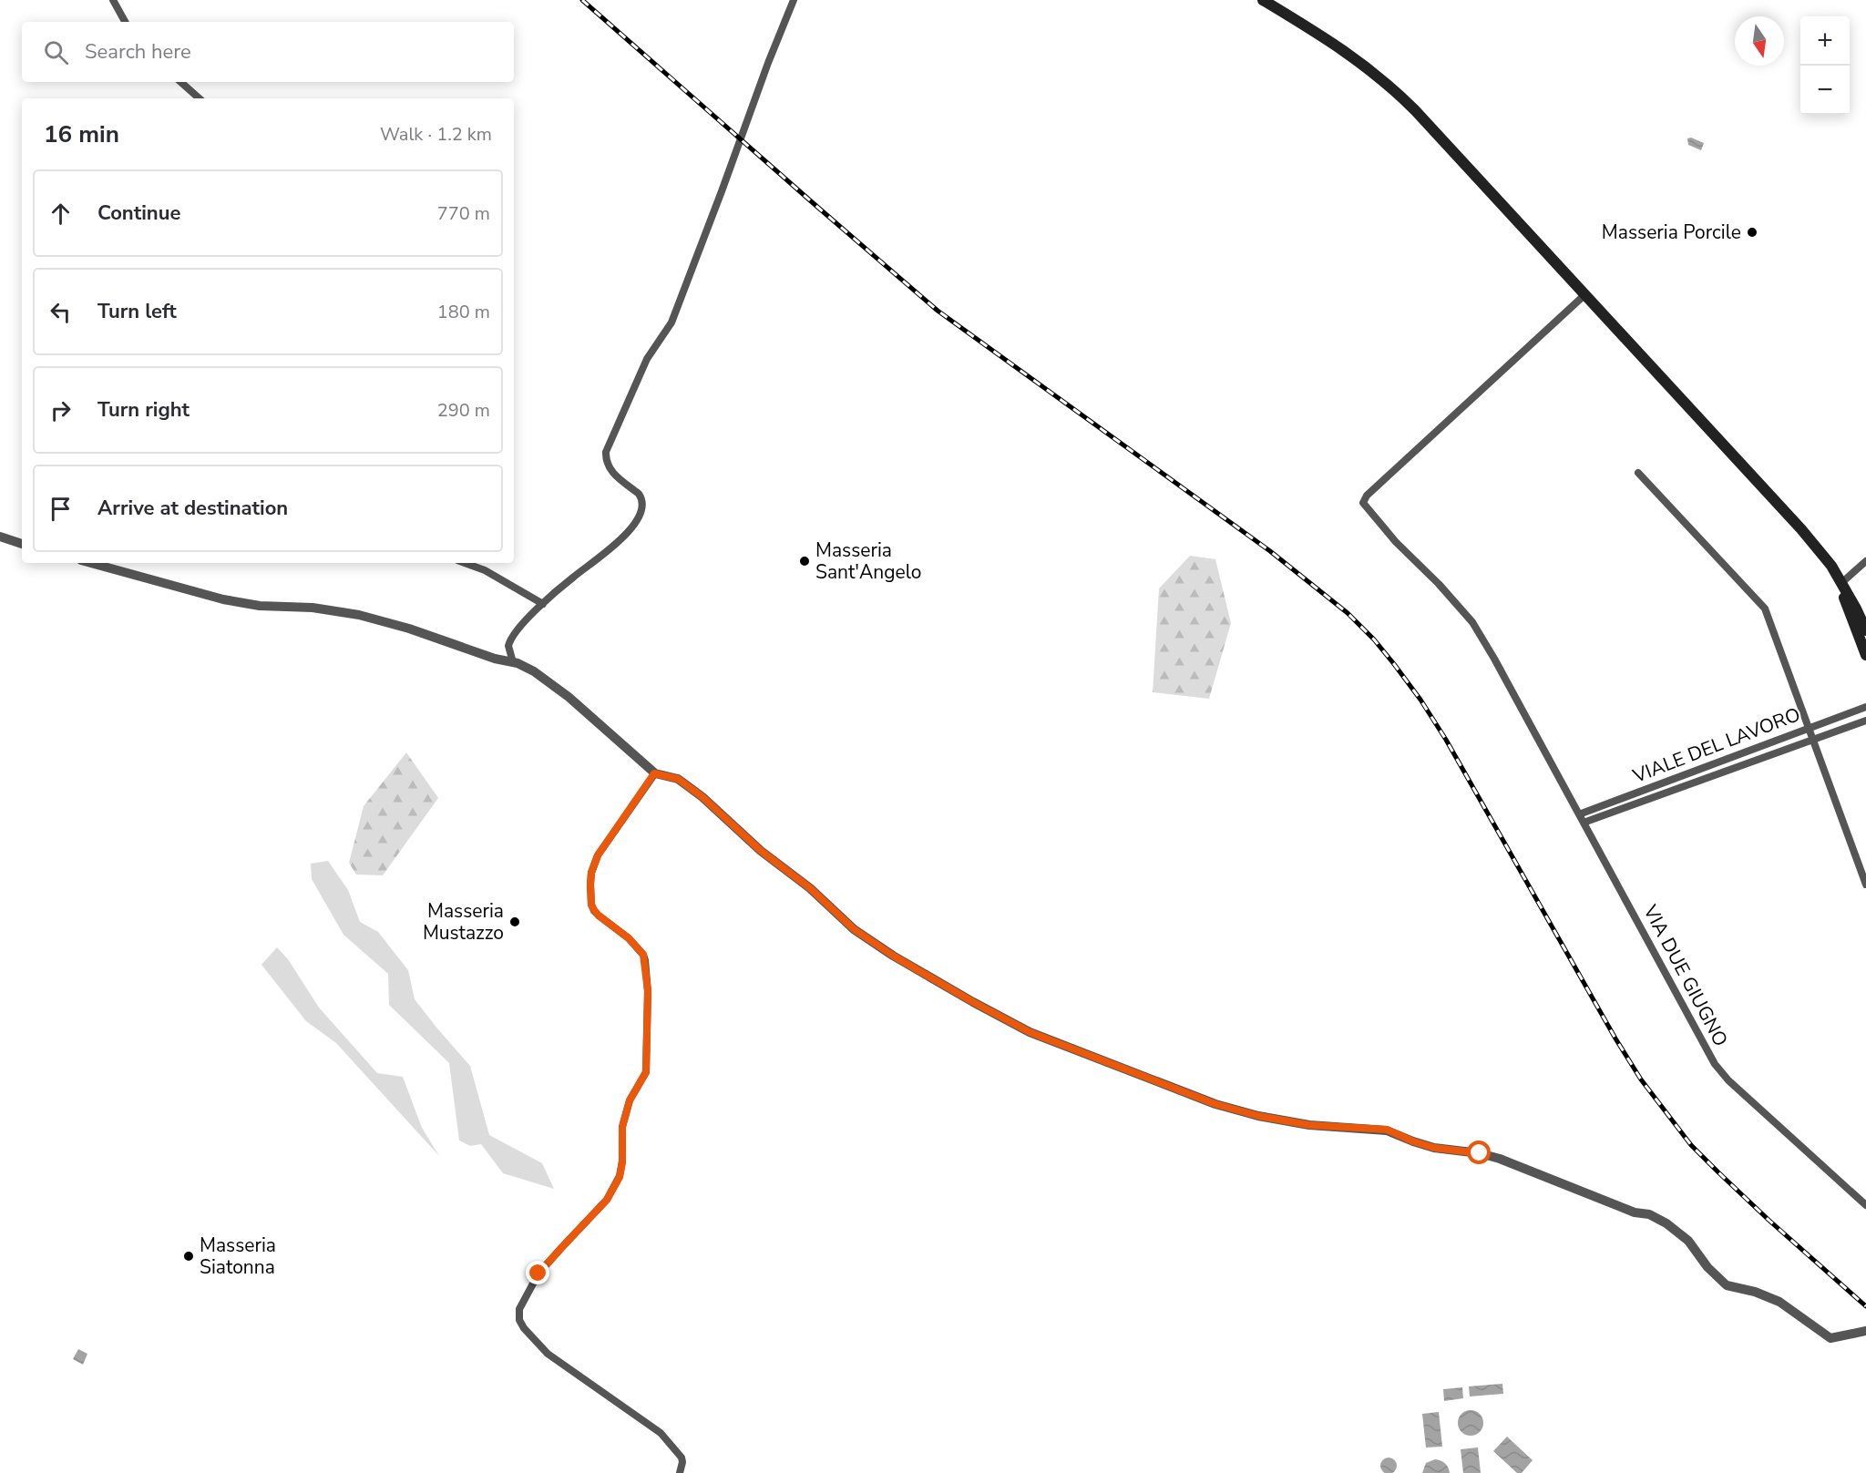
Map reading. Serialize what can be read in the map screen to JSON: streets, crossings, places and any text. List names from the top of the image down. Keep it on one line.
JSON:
{"streets":{"street":["VIALE DEL LAVORO","VIA DUE GIUGNO"]},"crossings":[["VIALE DEL LAVORO","VIA DUE GIUGNO"]],"places":["Masseria Porcile","Masseria Sant'Angelo","Masseria Mustazzo","Masseria Siatonna"],"north":"bottom","page":{"map_buttons":["+","−"],"search":"Search here","heading":["16 min","Walk · 1.2 km"],"list":[["Continue","770 m"],["Turn left","180 m"],["Turn right","290 m"],"Arrive at destination"]}}
